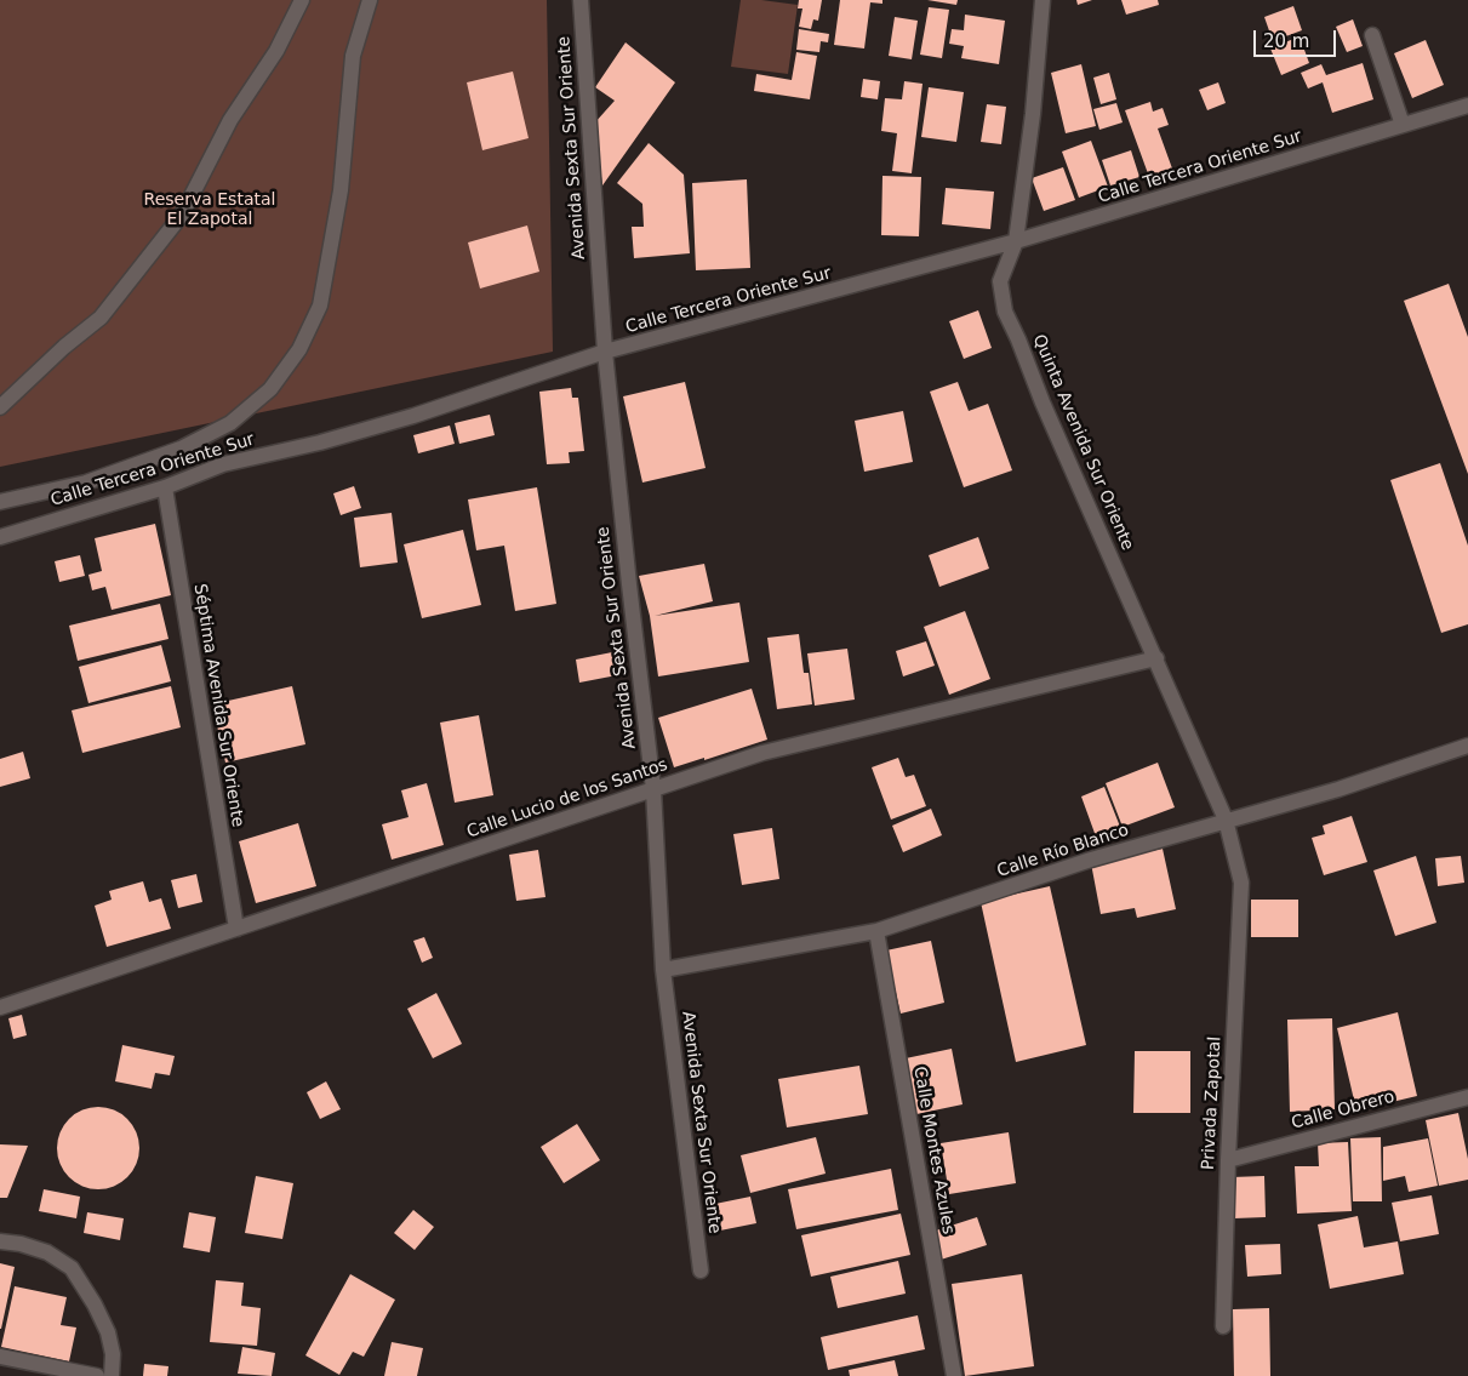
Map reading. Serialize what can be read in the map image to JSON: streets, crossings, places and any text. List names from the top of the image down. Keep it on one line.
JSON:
{"streets":{"street":["Avenida Sexta Sur Oriente","Calle Tercera Oriente Sur","Quinta Avenida Sur Oriente","Séptima Avenida Sur Oriente","Calle Lucio de los Santos","Calle Río Blanco","Privada Zapotal","Calle Obrero","Calle Montes Azules"]},"crossings":[["Avenida Sexta Sur Oriente","Calle Tercera Oriente Sur"],["Avenida Sexta Sur Oriente","Calle Lucio de los Santos"],["Avenida Sexta Sur Oriente","Calle Río Blanco"],["Calle Tercera Oriente Sur","Quinta Avenida Sur Oriente"],["Calle Tercera Oriente Sur","Séptima Avenida Sur Oriente"],["Quinta Avenida Sur Oriente","Calle Lucio de los Santos"],["Quinta Avenida Sur Oriente","Calle Río Blanco"],["Quinta Avenida Sur Oriente","Privada Zapotal"],["Séptima Avenida Sur Oriente","Calle Lucio de los Santos"],["Calle Río Blanco","Calle Montes Azules"],["Privada Zapotal","Calle Obrero"]],"parks":["Reserva Estatal El Zapotal"],"scale_bar":"20 m"}
